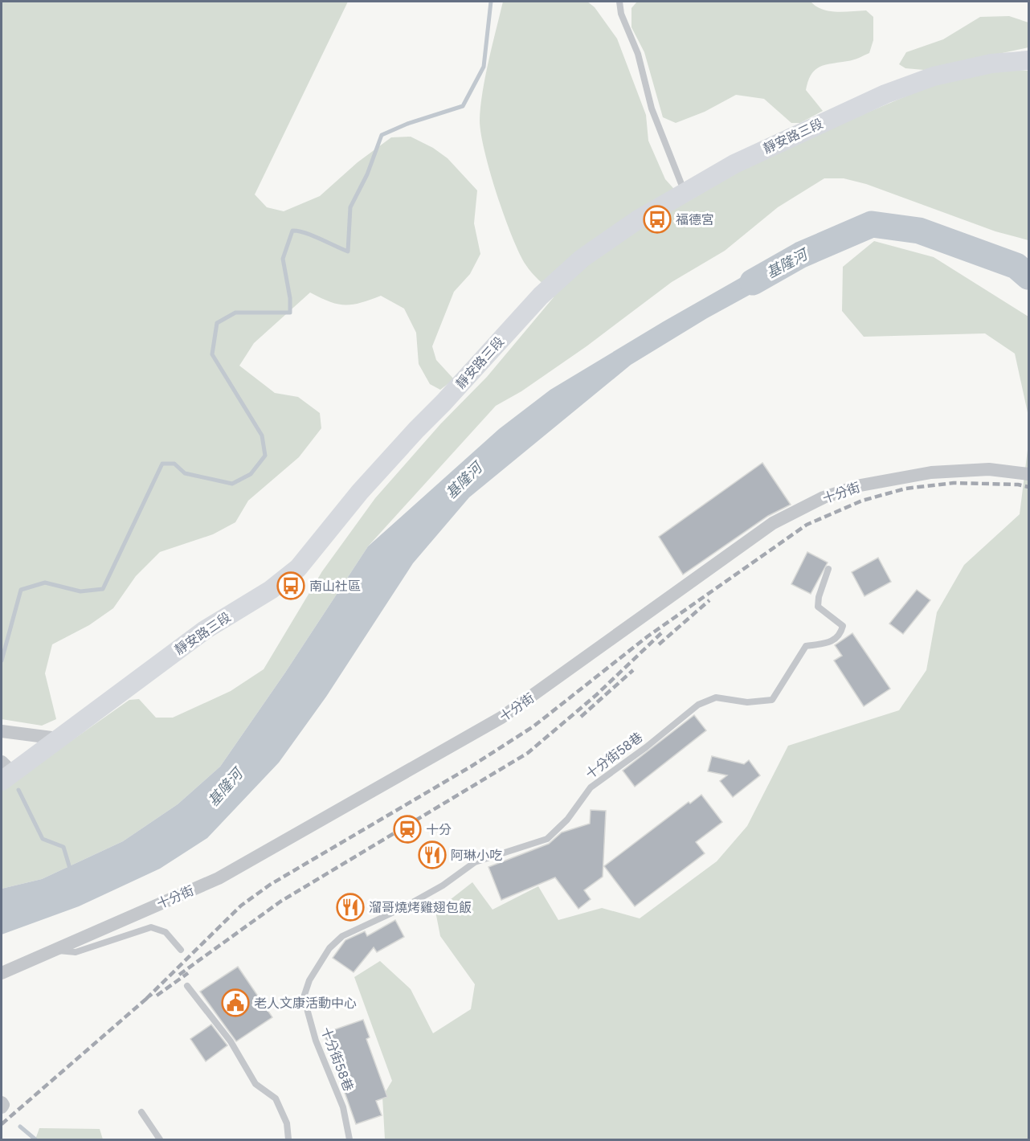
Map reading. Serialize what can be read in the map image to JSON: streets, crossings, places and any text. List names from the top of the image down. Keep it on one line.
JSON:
{"streets":{"main road":["靜安路三段"],"street":["十分街"],"lane":["十分街58巷"]},"water":["基隆河"],"places":{"bus stop":["福德宮","南山社區"],"station":["十分"],"restaurant":["阿琳小吃","溜哥燒烤雞翅包飯"],"public building":["老人文康活動中心"]}}
